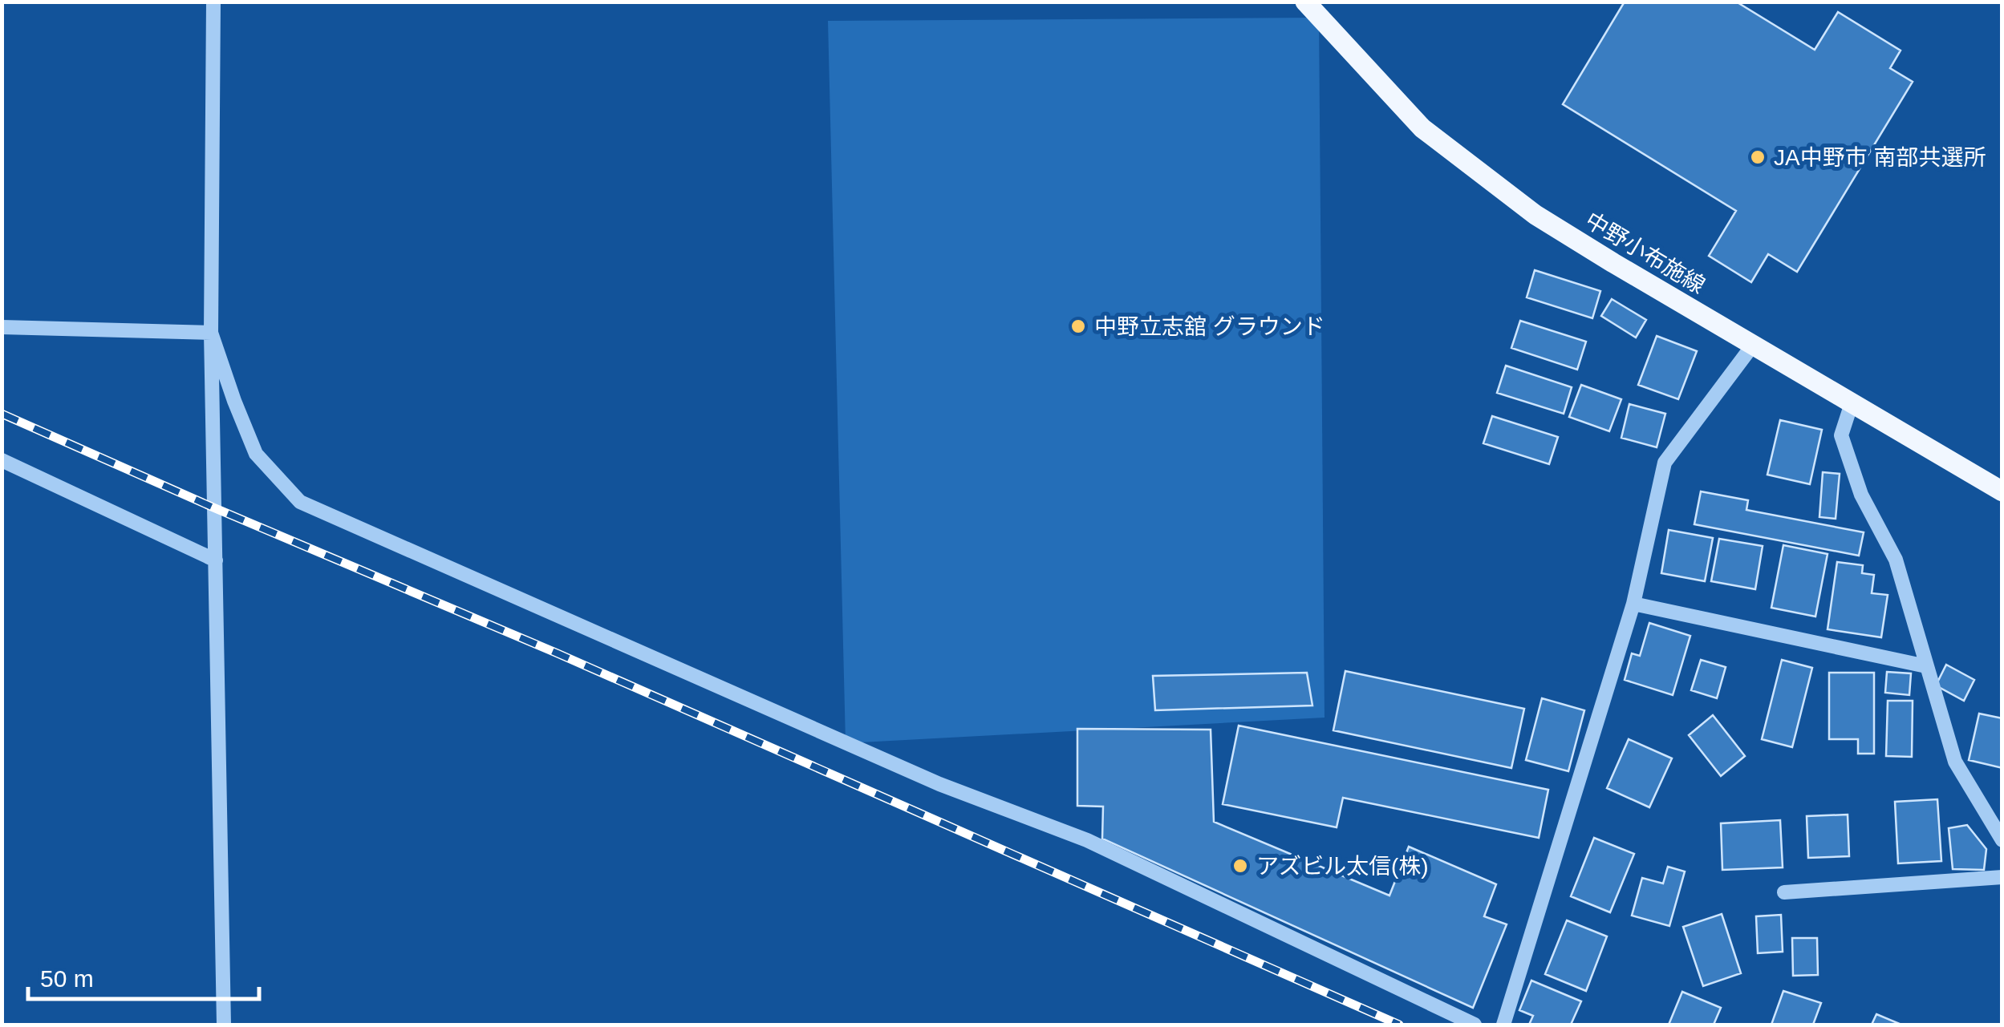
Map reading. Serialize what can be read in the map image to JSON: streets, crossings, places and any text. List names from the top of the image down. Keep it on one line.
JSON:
{"streets":{"main road":["中野小布施線"]},"places":["JA中野市 南部共選所","中野立志舘 グラウンド","アズビル太信(株)"],"scale_bar":"50 m"}
